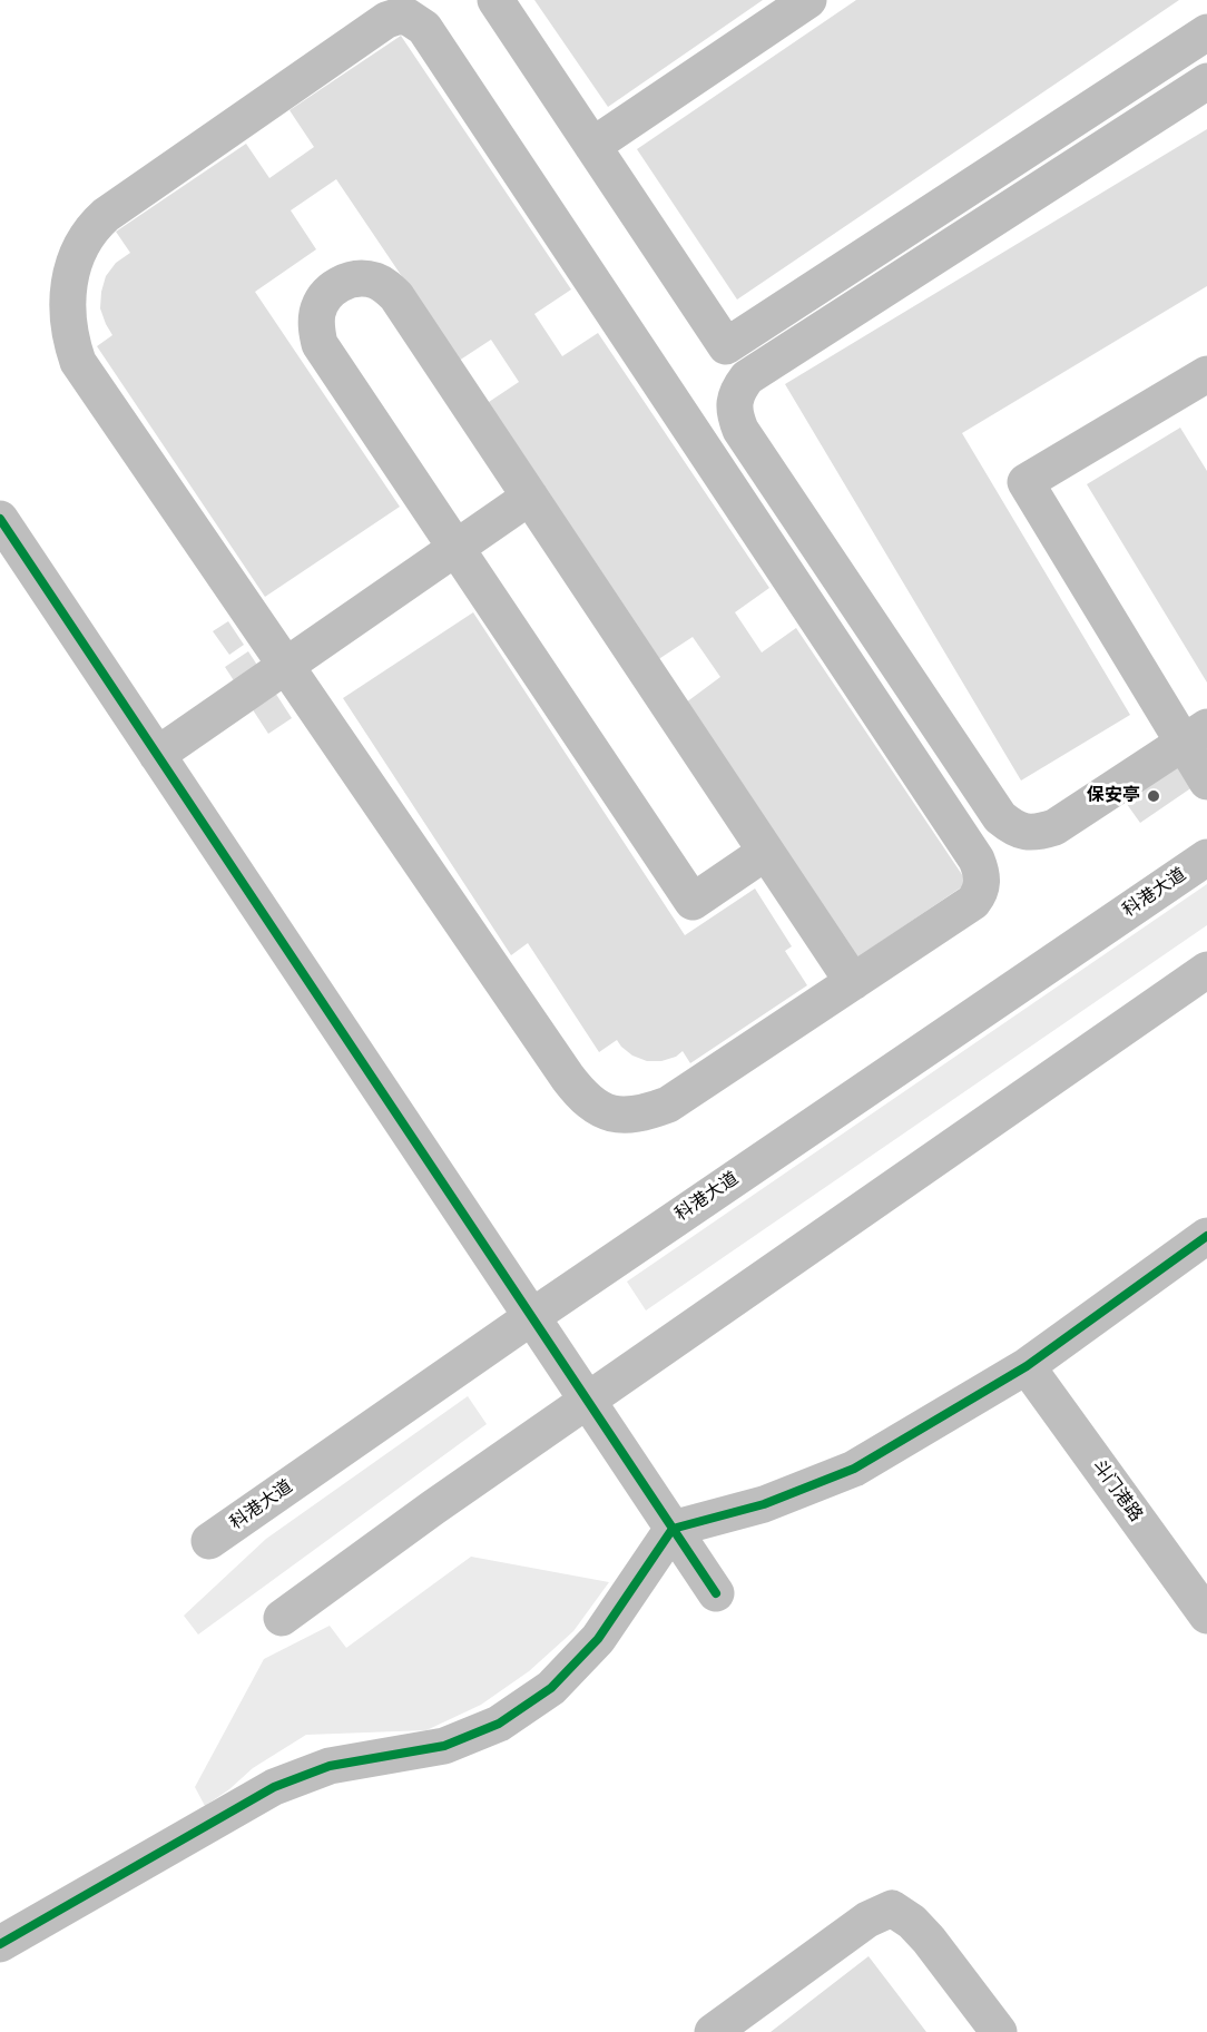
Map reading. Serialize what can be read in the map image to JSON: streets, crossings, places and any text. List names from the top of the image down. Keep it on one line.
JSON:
{"streets":{"street":["科港大道","斗门港路"]},"places":["保安亭"]}
